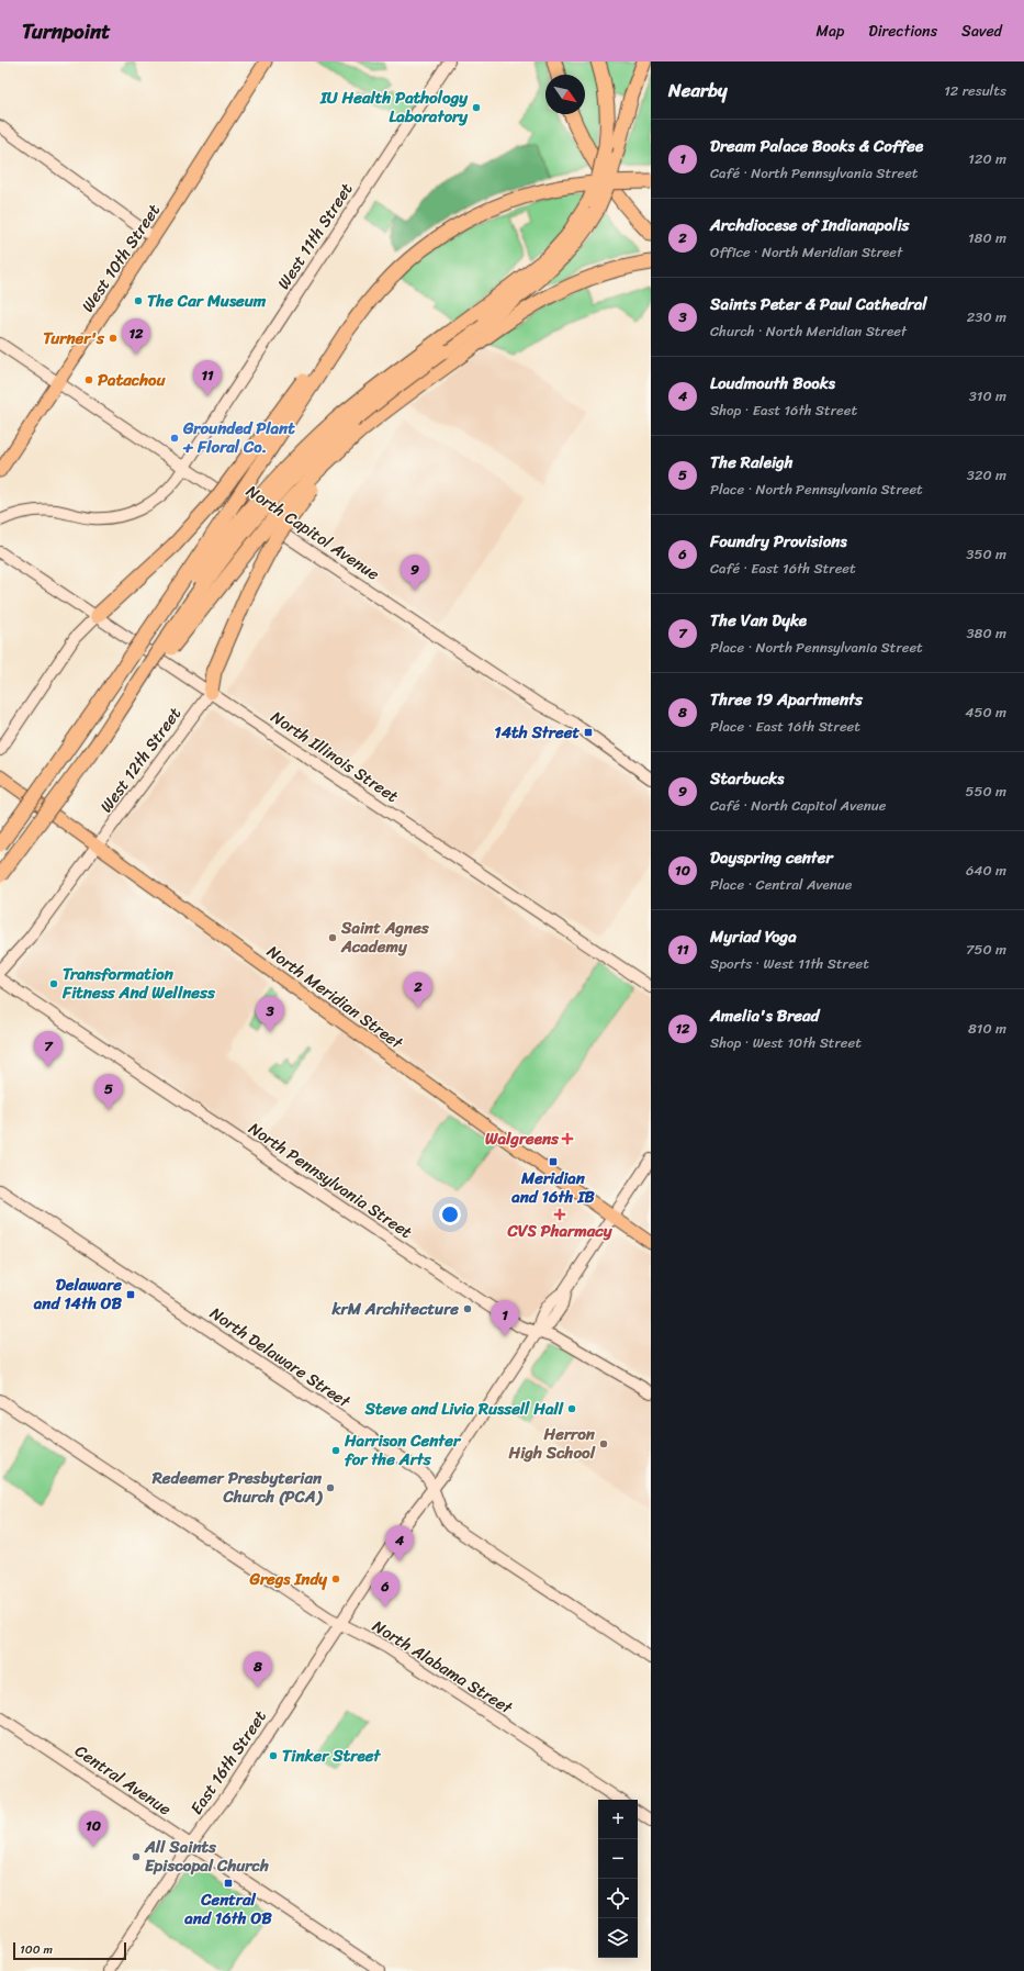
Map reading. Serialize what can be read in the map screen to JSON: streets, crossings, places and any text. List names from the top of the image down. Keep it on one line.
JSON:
{"streets":{"main road":["West 11th Street","West 10th Street","North Capitol Avenue","North Illinois Street","West 12th Street","North Meridian Street","North Pennsylvania Street","North Delaware Street","North Alabama Street","East 16th Street","Central Avenue"]},"crossings":[["West 11th Street","North Capitol Avenue"],["West 10th Street","North Capitol Avenue"],["North Illinois Street","West 12th Street"],["West 12th Street","North Meridian Street"],["North Meridian Street","East 16th Street"],["North Pennsylvania Street","East 16th Street"],["North Delaware Street","East 16th Street"],["North Alabama Street","East 16th Street"],["East 16th Street","Central Avenue"]],"places":{"other":["IU Health Pathology Laboratory","The Car Museum","Turner's","Patachou","Grounded Plant + Floral Co.","Saint Agnes Academy","Transformation Fitness And Wellness","krM Architecture","Steve and Livia Russell Hall","Herron High School","Harrison Center for the Arts","Redeemer Presbyterian Church (PCA)","Gregs Indy","Tinker Street","All Saints Episcopal Church"],"transit":["14th Street","Meridian and 16th IB","Delaware and 14th OB","Central and 16th OB"],"health":["Walgreens","CVS Pharmacy"]},"scale_bar":"100 m","north":"bottom right","page":{"header":"Turnpoint","nav":["Map","Directions","Saved"],"heading":["Nearby","12 results"],"list":[{"mark":"1","name":"Dream Palace Books & Coffee","note":"Café · North Pennsylvania Street","value":"120 m"},{"mark":"2","name":"Archdiocese of Indianapolis","note":"Office · North Meridian Street","value":"180 m"},{"mark":"3","name":"Saints Peter & Paul Cathedral","note":"Church · North Meridian Street","value":"230 m"},{"mark":"4","name":"Loudmouth Books","note":"Shop · East 16th Street","value":"310 m"},{"mark":"5","name":"The Raleigh","note":"Place · North Pennsylvania Street","value":"320 m"},{"mark":"6","name":"Foundry Provisions","note":"Café · East 16th Street","value":"350 m"},{"mark":"7","name":"The Van Dyke","note":"Place · North Pennsylvania Street","value":"380 m"},{"mark":"8","name":"Three 19 Apartments","note":"Place · East 16th Street","value":"450 m"},{"mark":"9","name":"Starbucks","note":"Café · North Capitol Avenue","value":"550 m"},{"mark":"10","name":"Dayspring center","note":"Place · Central Avenue","value":"640 m"},{"mark":"11","name":"Myriad Yoga","note":"Sports · West 11th Street","value":"750 m"},{"mark":"12","name":"Amelia's Bread","note":"Shop · West 10th Street","value":"810 m"}],"pins":["12","11","9","2","3","7","5","1","4","6","8","10"],"map_buttons":["+","−"],"scale":"100 m"}}
